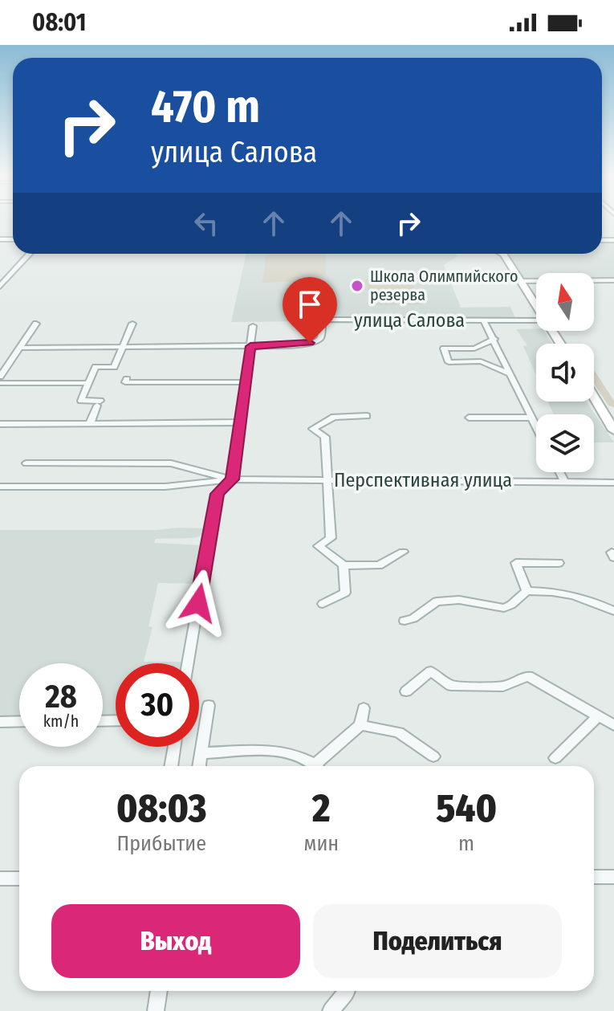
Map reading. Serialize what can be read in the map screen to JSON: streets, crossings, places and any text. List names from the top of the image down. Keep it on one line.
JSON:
{"streets":{"street":["улица Салова","Перспективная улица"]},"places":["Школа Олимпийского резерва"],"north":"top","page":{"status":"08:01","turn":["470 m","улица Салова"],"speed":"28 km/h","limit":"30","eta":["08:03","Прибытие","2","мин","540","m"],"buttons":["Выход","Поделиться"]}}
